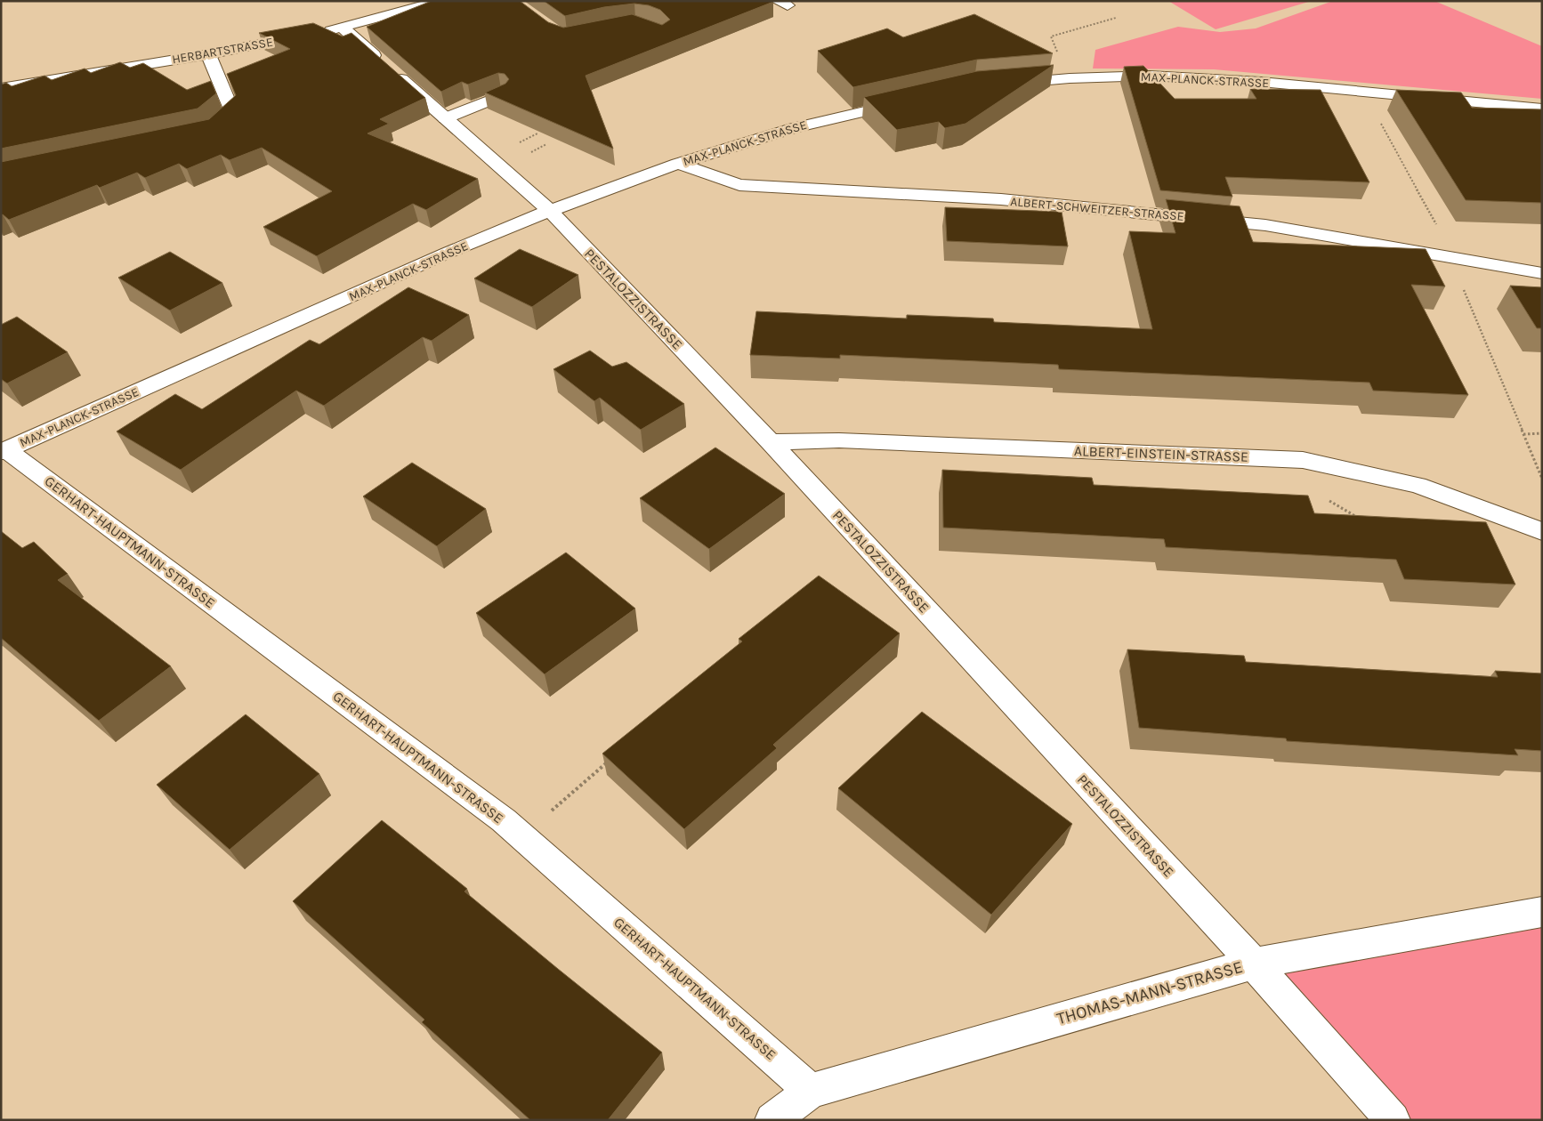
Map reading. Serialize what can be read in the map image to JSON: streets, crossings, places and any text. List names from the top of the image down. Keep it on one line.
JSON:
{"streets":{"street":["HERBARTSTRASSE","MAX-PLANCK-STRASSE","ALBERT-SCHWEITZER-STRASSE","PESTALOZZISTRASSE","ALBERT-EINSTEIN-STRASSE","GERHART-HAUPTMANN-STRASSE","THOMAS-MANN-STRASSE"]},"crossings":[["HERBARTSTRASSE","PESTALOZZISTRASSE"],["MAX-PLANCK-STRASSE","ALBERT-SCHWEITZER-STRASSE"],["MAX-PLANCK-STRASSE","PESTALOZZISTRASSE"],["MAX-PLANCK-STRASSE","GERHART-HAUPTMANN-STRASSE"],["PESTALOZZISTRASSE","ALBERT-EINSTEIN-STRASSE"],["PESTALOZZISTRASSE","THOMAS-MANN-STRASSE"],["GERHART-HAUPTMANN-STRASSE","THOMAS-MANN-STRASSE"]]}
